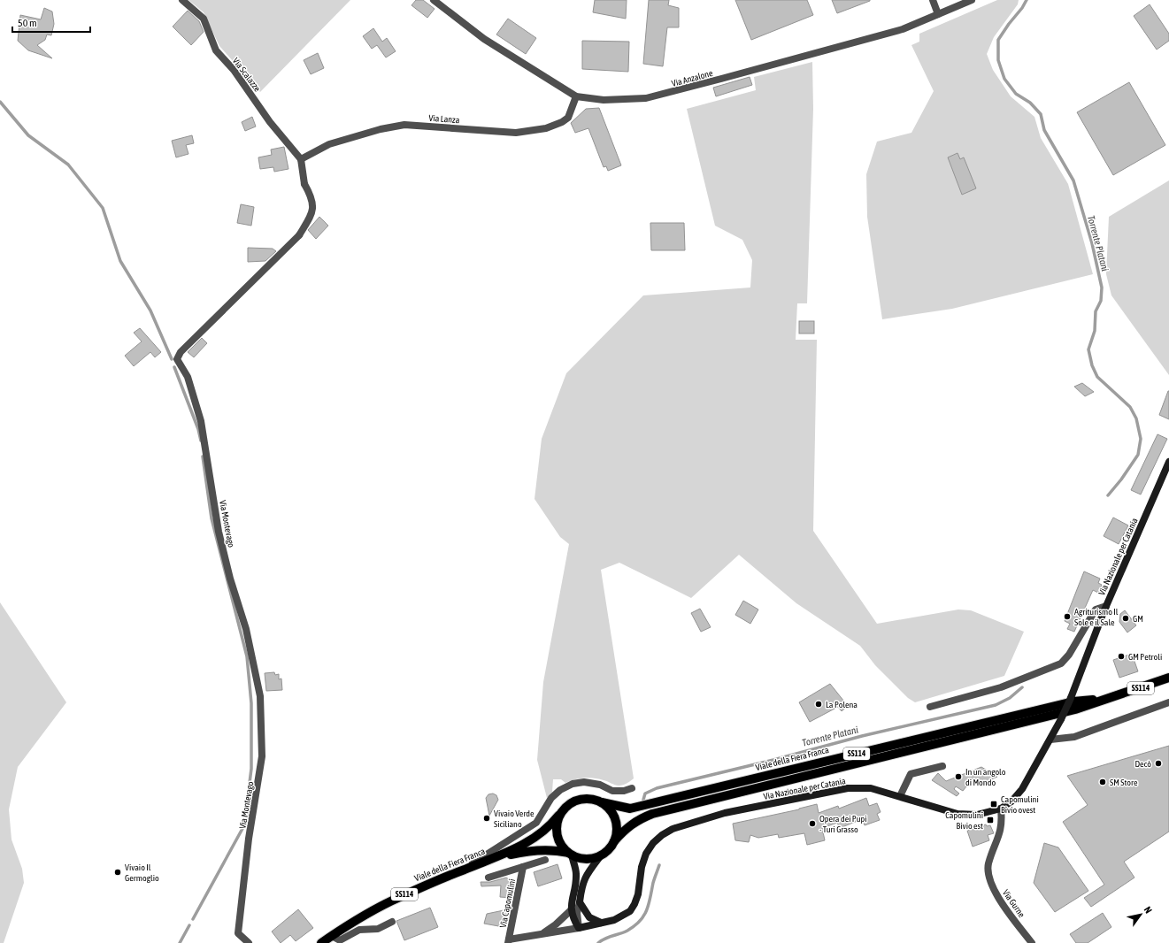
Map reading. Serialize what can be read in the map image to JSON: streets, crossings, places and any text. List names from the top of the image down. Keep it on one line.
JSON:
{"streets":{"main road":["Via Nazionale per Catania","SS114","Viale della Fiera Franca"],"street":["Via Scalazze","Via Anzalone","Via Lanza","Via Montevago","Via Capomulini","Via Gurne"]},"crossings":[["Via Scalazze","Via Lanza"],["Via Scalazze","Via Montevago"],["Via Anzalone","Via Lanza"],["Via Lanza","Via Montevago"],["Via Nazionale per Catania","Via Gurne"]],"water":["Torrente Platani"],"places":{"other":["Agriturismo Il Sole e il Sale","GM","GM Petroli","La Polena","Decò","In un angolo di Mondo","SM Store","Vivaio Verde Siciliano","Opera dei Pupi - Turi Grasso","Vivaio Il Germoglio"],"transit":["Capomulini Bivio ovest","Capomulini Bivio est"]},"scale_bar":"50 m","north":"top right"}
